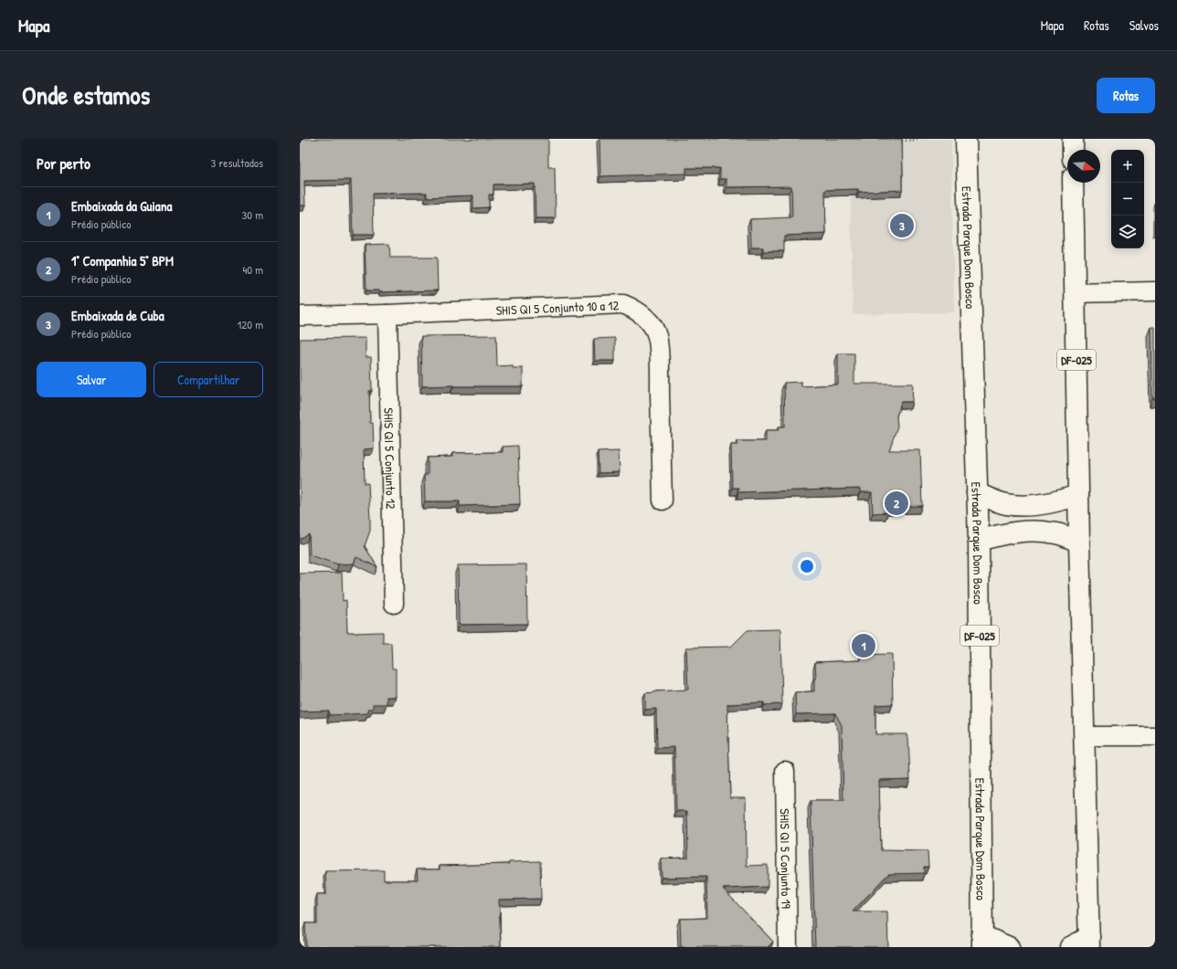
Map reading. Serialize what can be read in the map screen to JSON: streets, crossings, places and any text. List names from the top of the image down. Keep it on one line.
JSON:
{"streets":{"main road":["Estrada Parque Dom Bosco","DF-025"],"street":["SHIS QI 5 Conjunto 10 a 12","SHIS QI 5 Conjunto 12","SHIS QI 5 Conjunto 19"]},"crossings":[["SHIS QI 5 Conjunto 10 a 12","SHIS QI 5 Conjunto 12"]],"north":"right","page":{"header":"Mapa","nav":["Mapa","Rotas","Salvos"],"title":"Onde estamos","buttons":["Rotas",["Salvar","Compartilhar"]],"heading":["Por perto","3 resultados"],"map_buttons":["+","−"],"list":[{"mark":"1","name":"Embaixada da Guiana","note":"Prédio público","value":"30 m"},{"mark":"2","name":"1° Companhia 5° BPM","note":"Prédio público","value":"40 m"},{"mark":"3","name":"Embaixada de Cuba","note":"Prédio público","value":"120 m"}],"pins":["3","2","1"]}}
